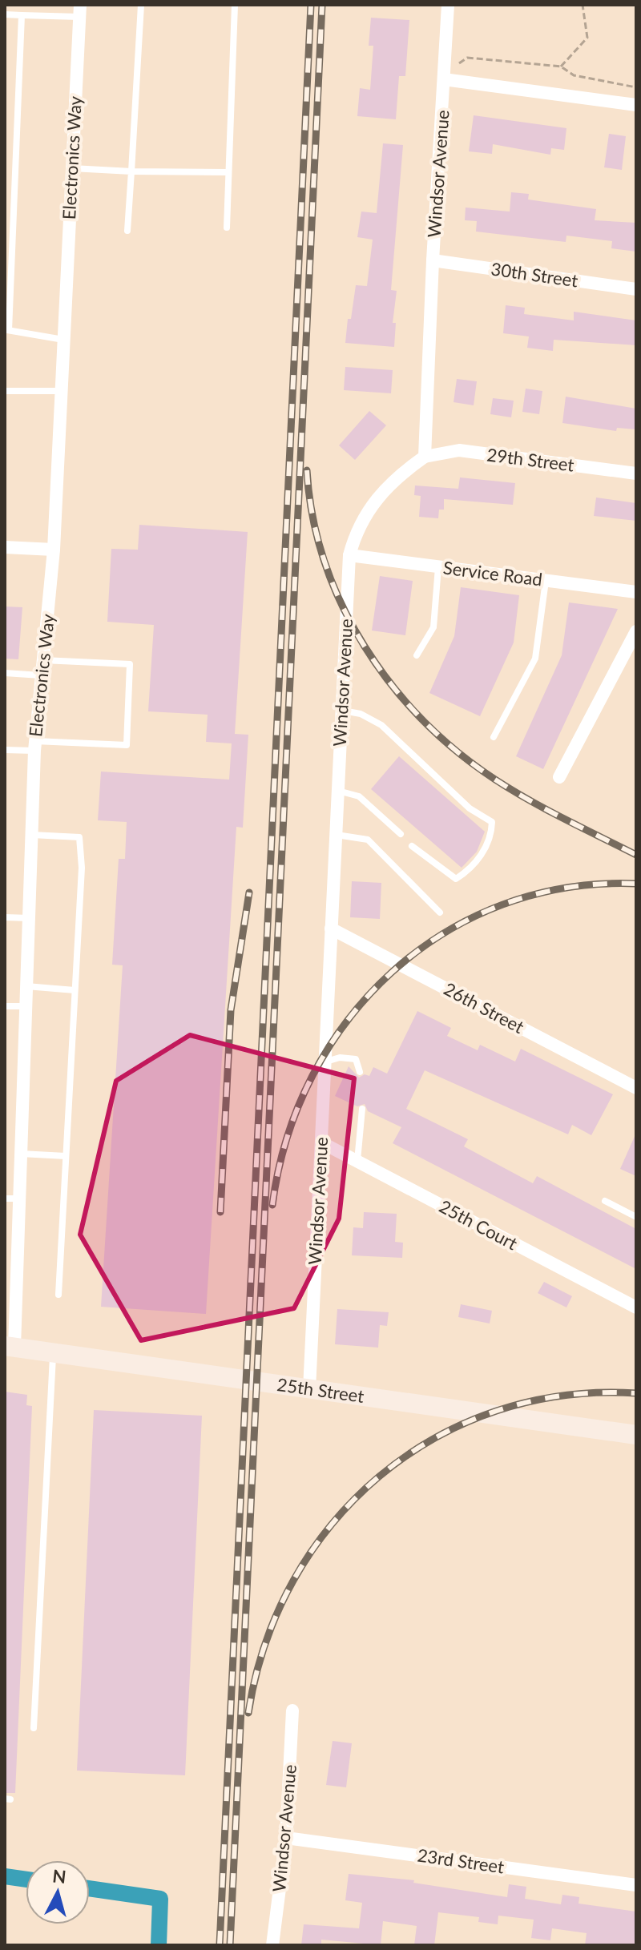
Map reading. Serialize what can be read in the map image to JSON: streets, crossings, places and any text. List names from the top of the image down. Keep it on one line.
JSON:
{"streets":{"main road":["25th Street"],"street":["Electronics Way","Windsor Avenue","30th Street","29th Street","Service Road","26th Street","25th Court","23rd Street"]},"crossings":[["Electronics Way","25th Street"],["Windsor Avenue","30th Street"],["Windsor Avenue","29th Street"],["Windsor Avenue","Service Road"],["Windsor Avenue","26th Street"],["Windsor Avenue","25th Court"],["Windsor Avenue","25th Street"],["Windsor Avenue","23rd Street"]],"north":"top"}
